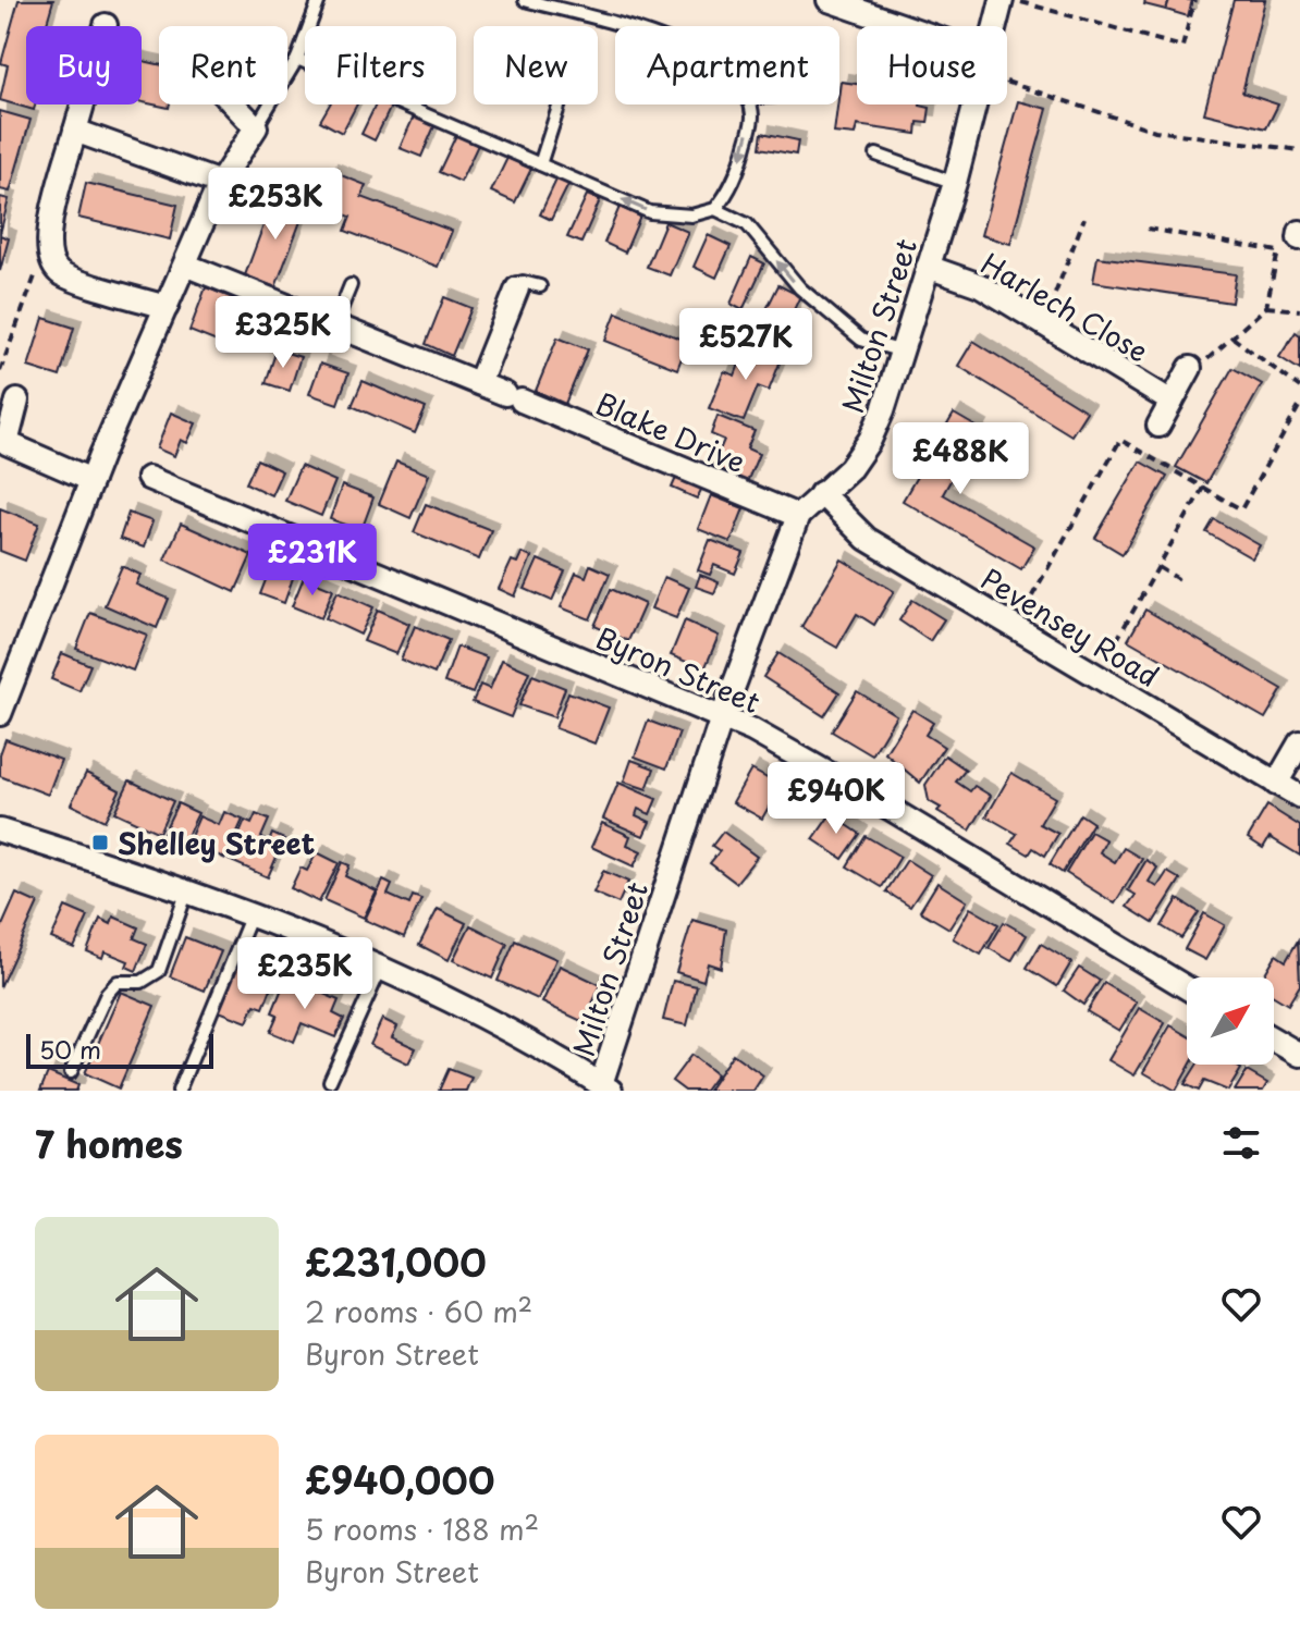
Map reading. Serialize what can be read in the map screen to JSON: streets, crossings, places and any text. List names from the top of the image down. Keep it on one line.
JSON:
{"streets":{"street":["Harlech Close","Milton Street","Blake Drive","Pevensey Road","Byron Street"]},"crossings":[["Harlech Close","Milton Street"],["Milton Street","Blake Drive"],["Milton Street","Pevensey Road"],["Milton Street","Byron Street"]],"places":{"transit":["Shelley Street"]},"scale_bar":"50 m","north":"top right","page":{"chip":["Buy","Rent","Filters","New","Apartment","House"],"price":["£253K","£325K","£527K","£488K","£231K","£940K","£235K"],"scale":"50 m","heading":"7 homes","list":[{"name":"£231,000","note":"2 rooms · 60 m² · Byron Street"},{"name":"£940,000","note":"5 rooms · 188 m² · Byron Street"}]}}
